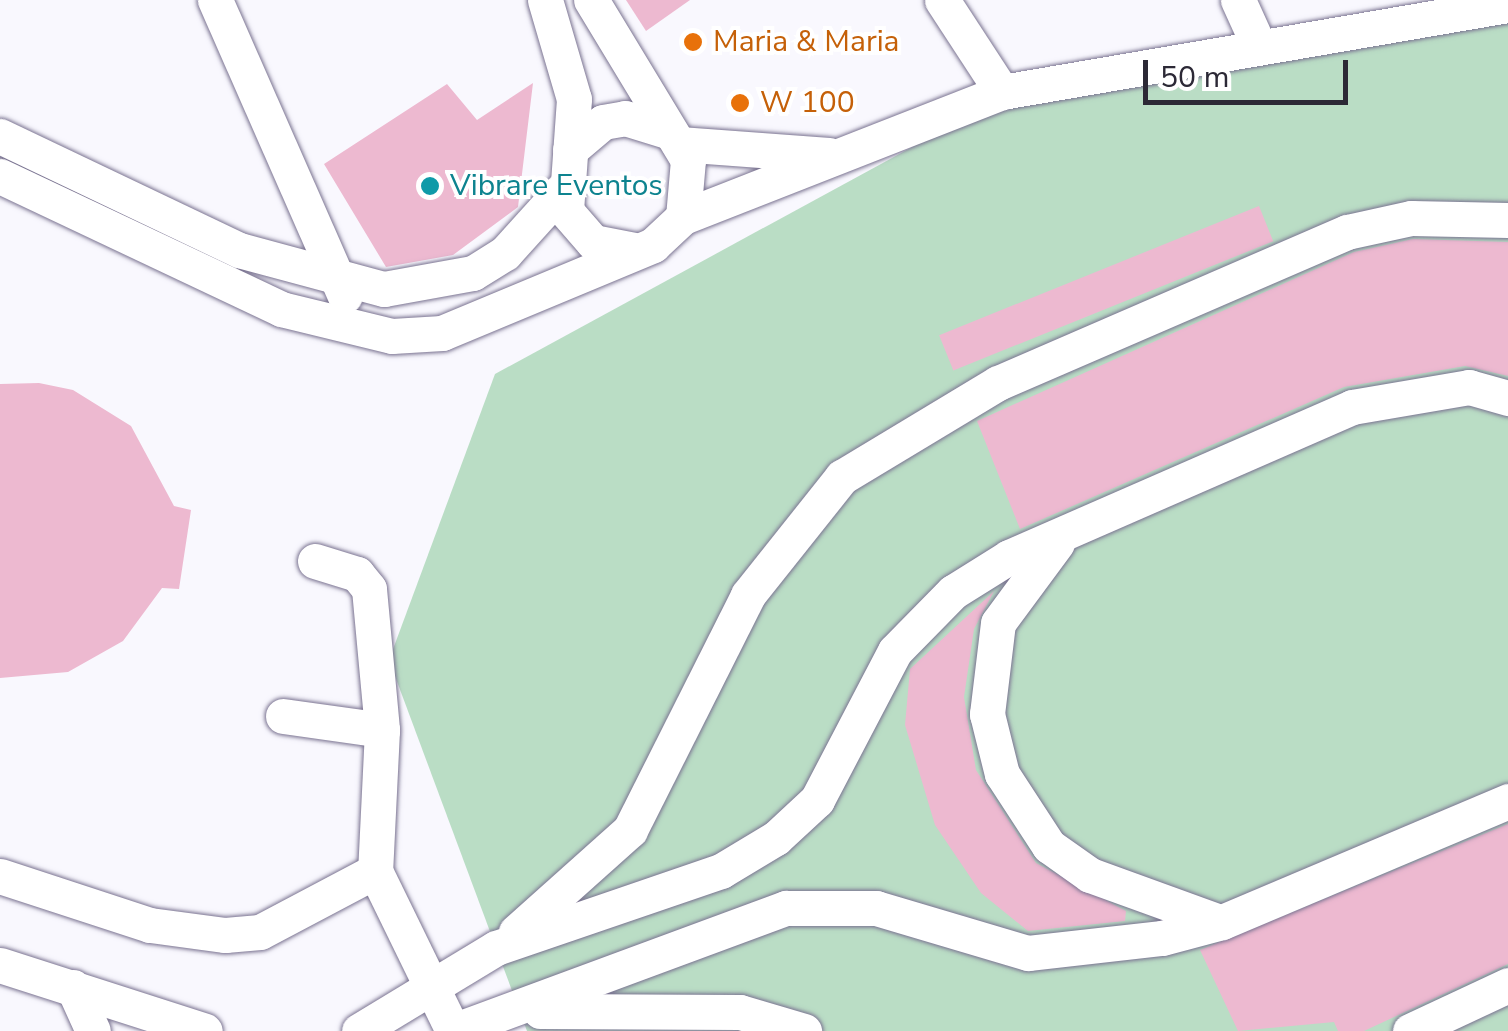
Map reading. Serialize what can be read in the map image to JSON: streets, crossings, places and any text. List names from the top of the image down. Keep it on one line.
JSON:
{"places":["Maria & Maria","W 100","Vibrare Eventos"],"scale_bar":"50 m"}
